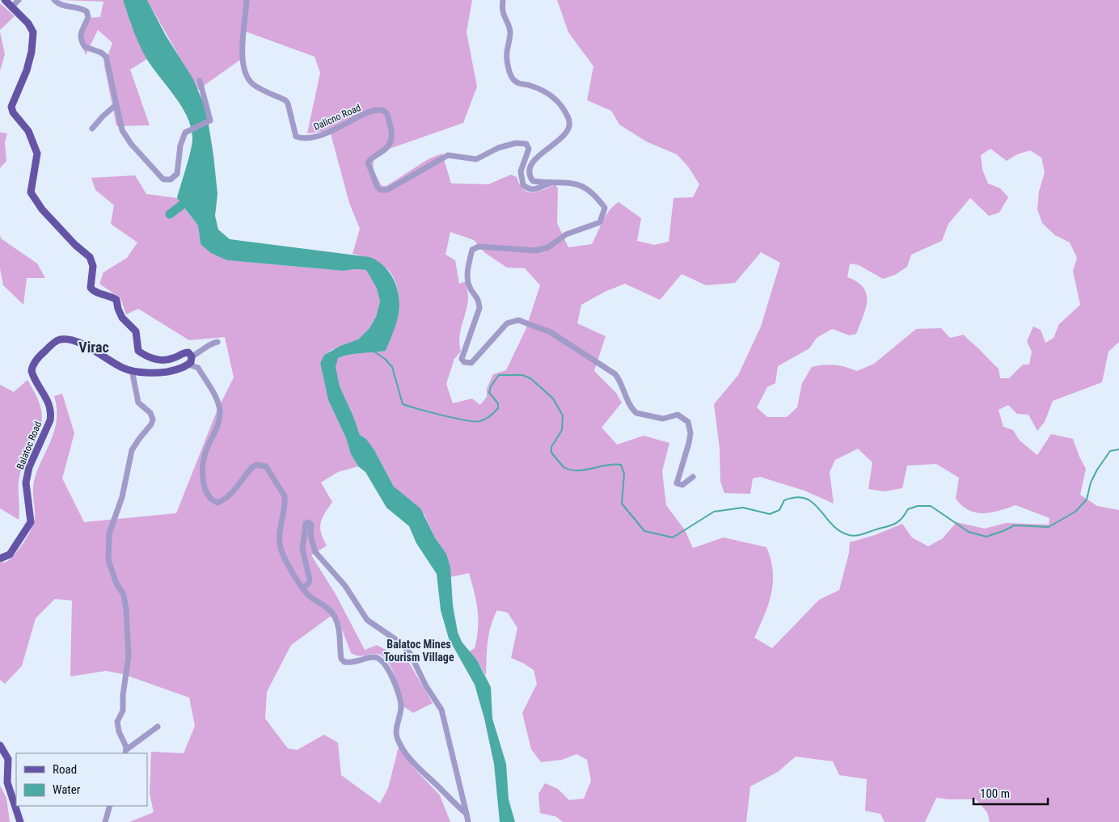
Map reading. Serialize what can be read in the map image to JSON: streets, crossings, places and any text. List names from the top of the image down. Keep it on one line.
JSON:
{"streets":{"main road":["Balatoc Road"],"street":["Dalicno Road"]},"districts":["Virac","Balatoc Mines Tourism Village"],"legend":["Road","Water"],"scale_bar":"100 m"}
